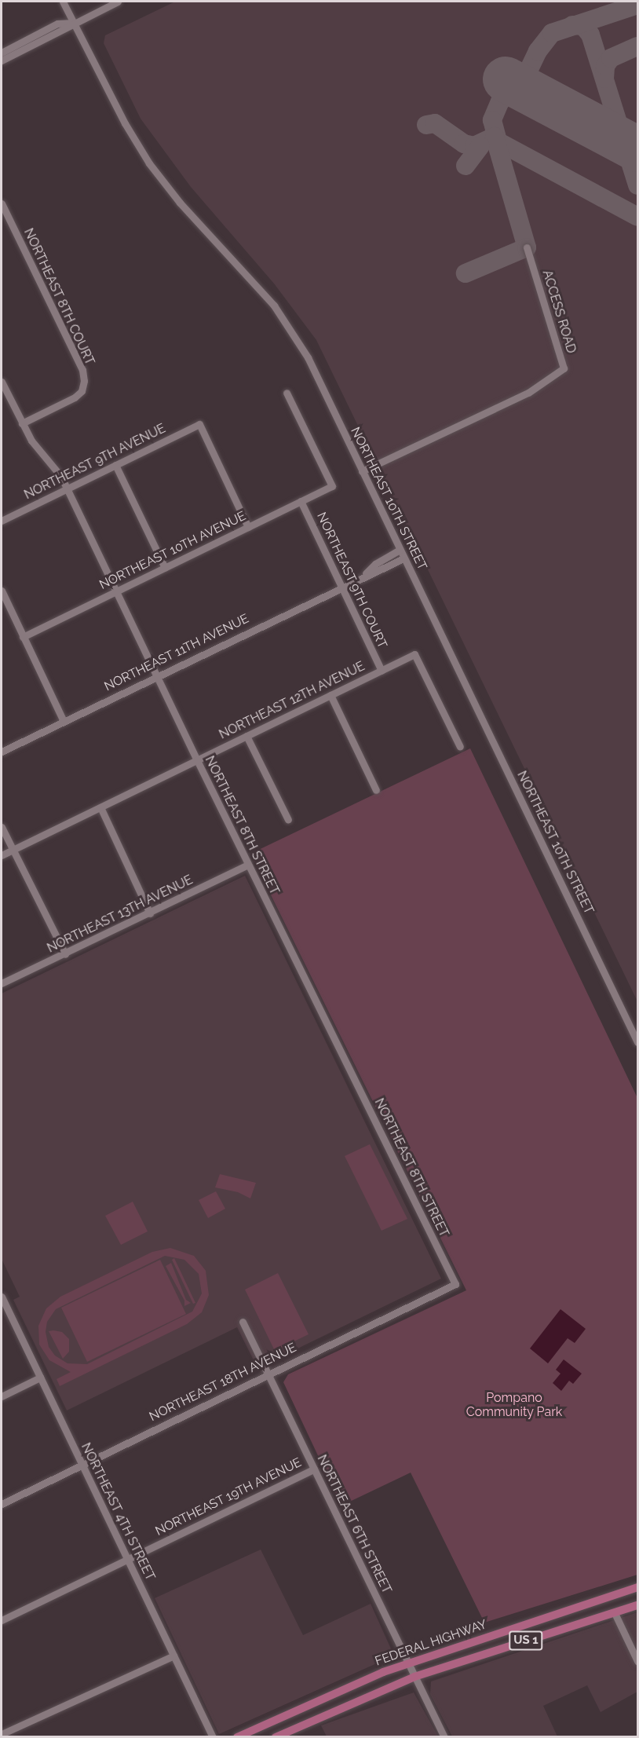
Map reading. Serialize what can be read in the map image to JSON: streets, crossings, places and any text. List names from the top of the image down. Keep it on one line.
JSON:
{"streets":{"main road":["US 1","FEDERAL HIGHWAY"],"street":["NORTHEAST 8TH COURT","ACCESS ROAD","NORTHEAST 9TH AVENUE","NORTHEAST 10TH STREET","NORTHEAST 10TH AVENUE","NORTHEAST 9TH COURT","NORTHEAST 11TH AVENUE","NORTHEAST 12TH AVENUE","NORTHEAST 8TH STREET","NORTHEAST 13TH AVENUE","NORTHEAST 18TH AVENUE","NORTHEAST 19TH AVENUE","NORTHEAST 4TH STREET","NORTHEAST 6TH STREET"]},"crossings":[["NORTHEAST 8TH COURT","NORTHEAST 8TH STREET"],["ACCESS ROAD","NORTHEAST 10TH STREET"],["NORTHEAST 9TH AVENUE","NORTHEAST 10TH AVENUE"],["NORTHEAST 9TH AVENUE","NORTHEAST 8TH STREET"],["NORTHEAST 10TH STREET","NORTHEAST 11TH AVENUE"],["NORTHEAST 10TH AVENUE","NORTHEAST 9TH COURT"],["NORTHEAST 10TH AVENUE","NORTHEAST 8TH STREET"],["NORTHEAST 9TH COURT","NORTHEAST 11TH AVENUE"],["NORTHEAST 9TH COURT","NORTHEAST 12TH AVENUE"],["NORTHEAST 11TH AVENUE","NORTHEAST 8TH STREET"],["NORTHEAST 12TH AVENUE","NORTHEAST 8TH STREET"],["NORTHEAST 8TH STREET","NORTHEAST 13TH AVENUE"],["NORTHEAST 8TH STREET","NORTHEAST 18TH AVENUE"],["NORTHEAST 18TH AVENUE","NORTHEAST 4TH STREET"],["NORTHEAST 18TH AVENUE","NORTHEAST 6TH STREET"],["NORTHEAST 19TH AVENUE","NORTHEAST 4TH STREET"],["NORTHEAST 19TH AVENUE","NORTHEAST 6TH STREET"],["NORTHEAST 6TH STREET","FEDERAL HIGHWAY"]],"parks":["Pompano Community Park"]}
